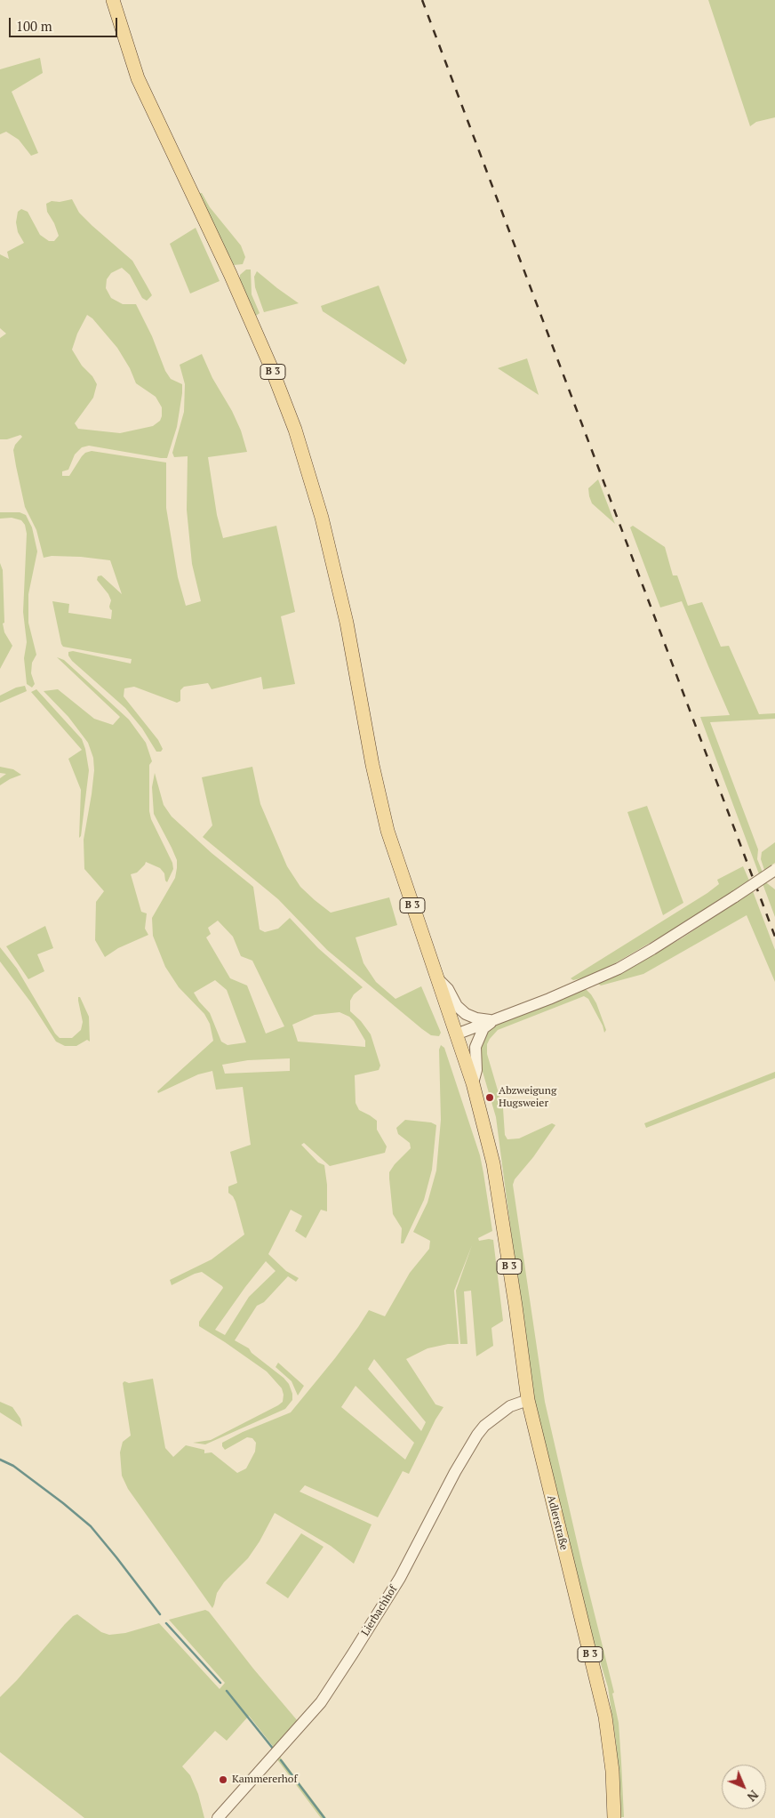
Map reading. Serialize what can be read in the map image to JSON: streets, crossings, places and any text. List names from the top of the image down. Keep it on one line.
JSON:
{"streets":{"main road":["B 3","Adlerstraße"],"street":["Lierbachhof"]},"crossings":[["B 3","Adlerstraße"],["Adlerstraße","Lierbachhof"]],"places":["Abzweigung Hugsweier","Kammererhof"],"scale_bar":"100 m","north":"bottom right"}
